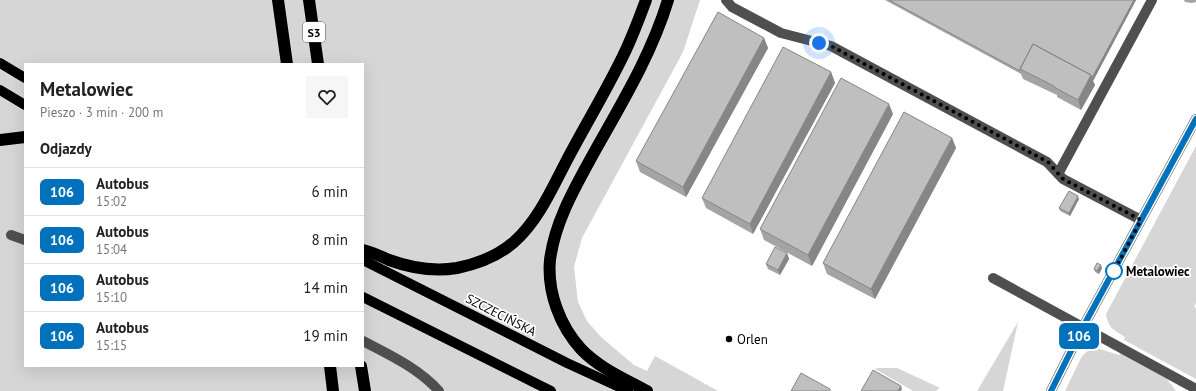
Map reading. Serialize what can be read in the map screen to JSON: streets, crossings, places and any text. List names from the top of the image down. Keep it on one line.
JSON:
{"streets":{"highway":["S3"],"main road":["SZCZECIŃSKA"]},"places":["Metalowiec","Orlen"],"lines":["bus line 106"],"page":{"on_map":"106","heading":[["Metalowiec","Pieszo · 3 min · 200 m"],"Odjazdy"],"list":[{"mark":"106","name":"Autobus","note":"15:02","value":"6 min"},{"mark":"106","name":"Autobus","note":"15:04","value":"8 min"},{"mark":"106","name":"Autobus","note":"15:10","value":"14 min"},{"mark":"106","name":"Autobus","note":"15:15","value":"19 min"}]}}
